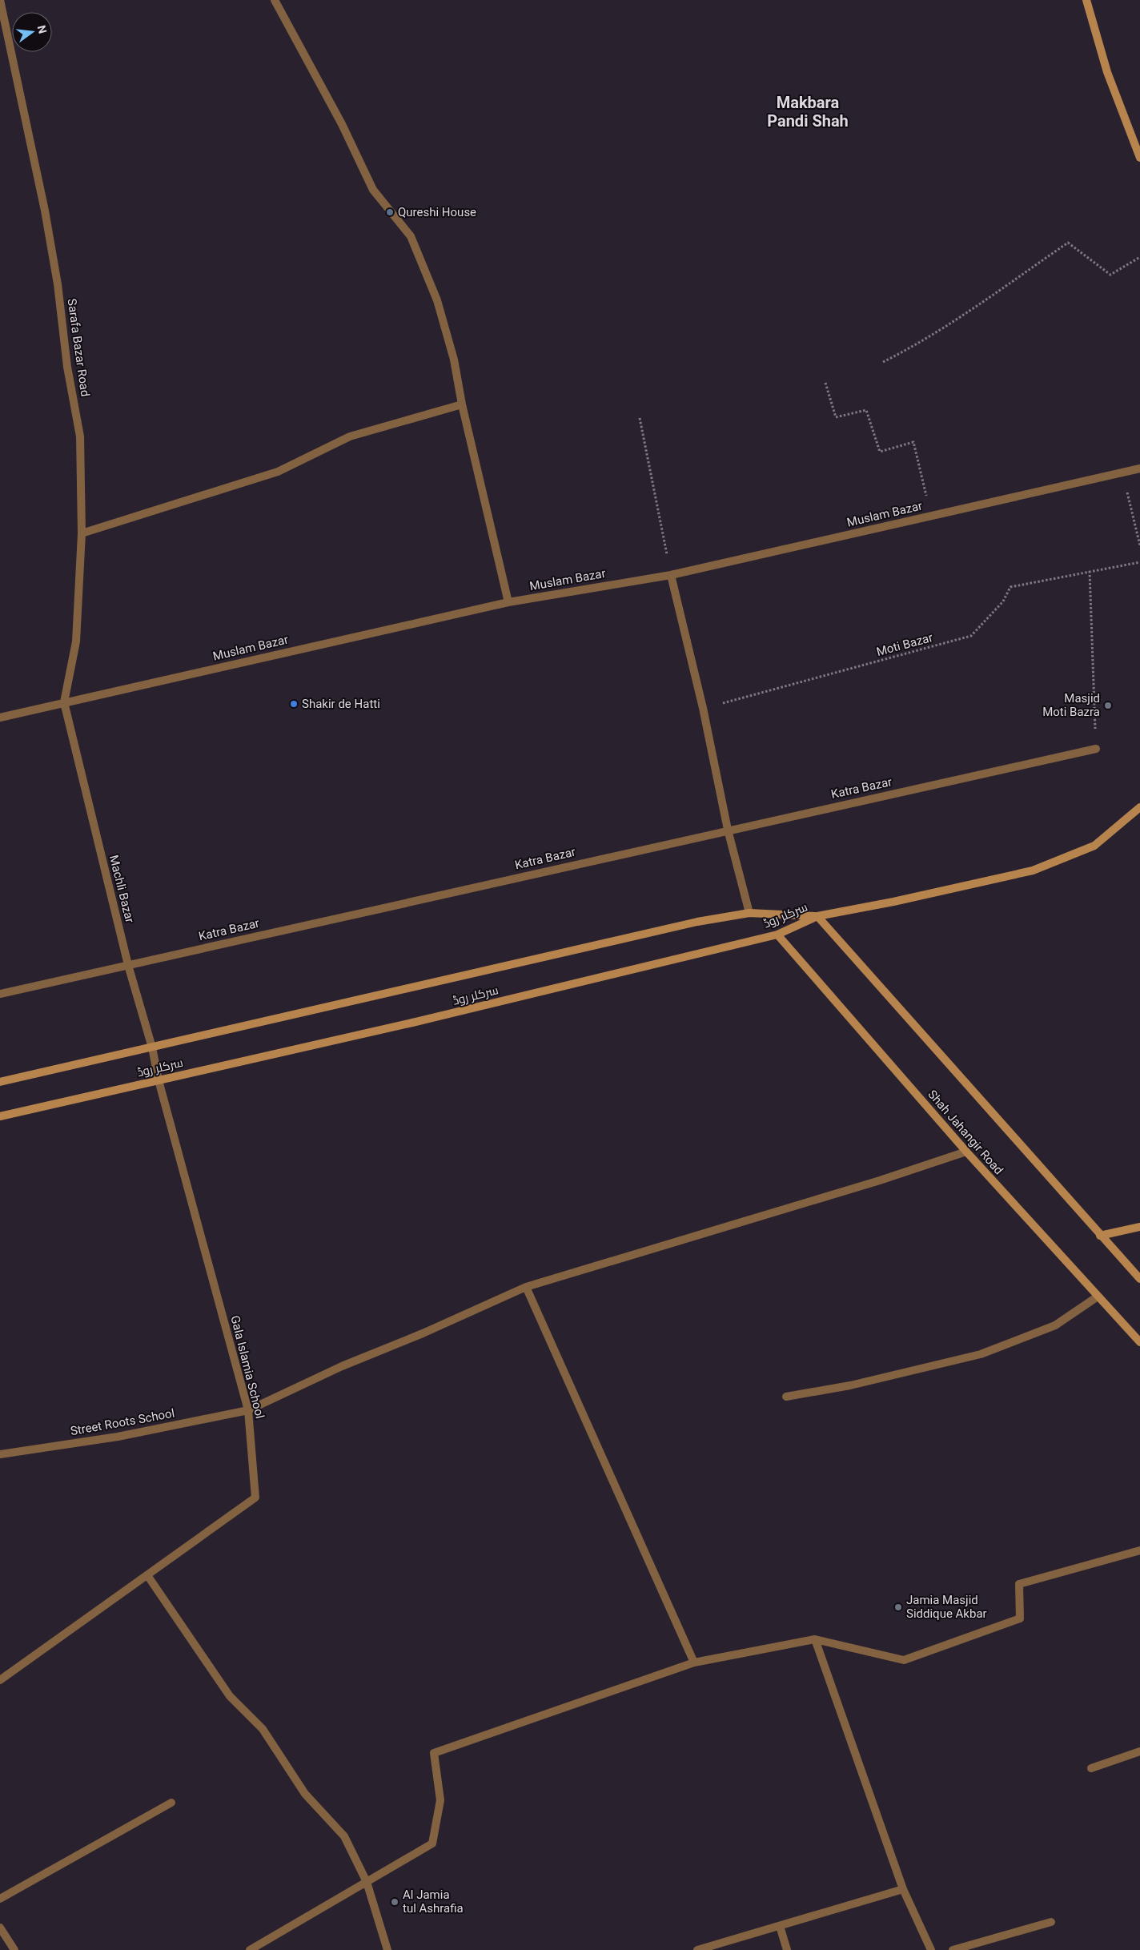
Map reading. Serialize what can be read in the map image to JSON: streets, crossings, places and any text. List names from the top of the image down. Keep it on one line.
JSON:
{"streets":{"street":["Sarafa Bazar Road","Muslam Bazar","Katra Bazar","Machli Bazar","سرکلر روڈ","Shah Jahangir Road","Gala Islamia School","Street Roots School"],"path":["Moti Bazar"]},"crossings":[["Sarafa Bazar Road","Muslam Bazar"],["Sarafa Bazar Road","Machli Bazar"],["Muslam Bazar","Machli Bazar"],["Katra Bazar","Machli Bazar"],["Machli Bazar","سرکلر روڈ"],["Machli Bazar","Gala Islamia School"],["سرکلر روڈ","Shah Jahangir Road"],["سرکلر روڈ","Gala Islamia School"],["Shah Jahangir Road","Street Roots School"],["Gala Islamia School","Street Roots School"]],"districts":["Makbara Pandi Shah"],"places":["Qureshi House","Shakir de Hatti","Masjid Moti Bazra","Jamia Masjid Siddique Akbar","Al Jamia tul Ashrafia"],"north":"right"}
